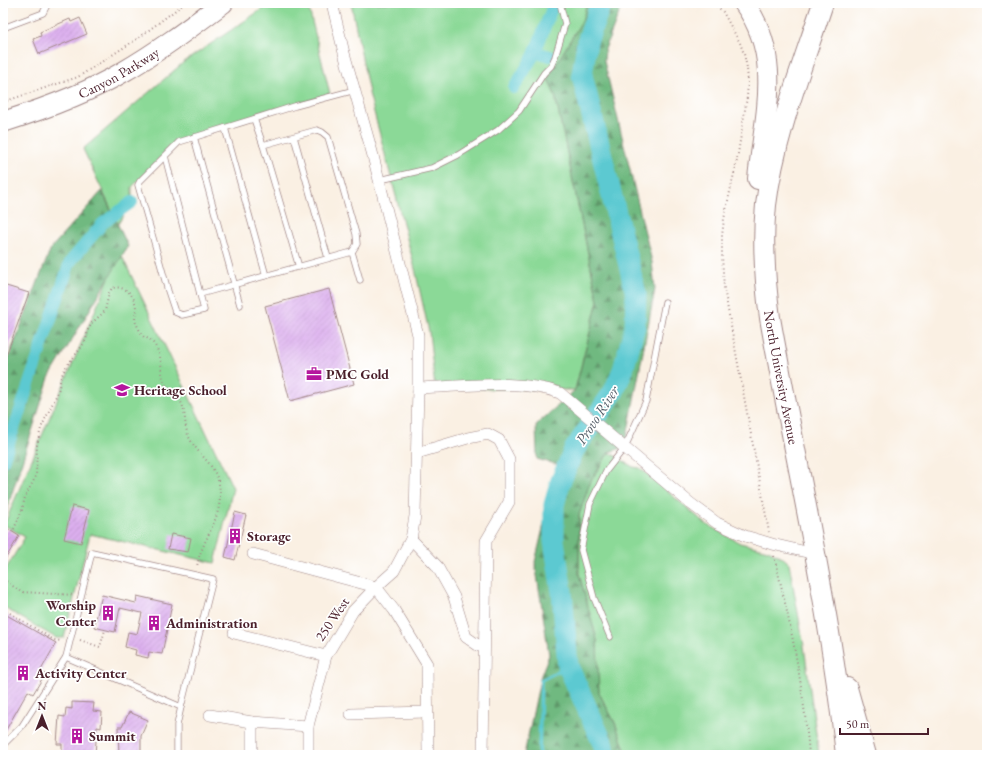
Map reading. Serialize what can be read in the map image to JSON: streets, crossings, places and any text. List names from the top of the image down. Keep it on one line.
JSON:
{"streets":{"highway":["Canyon Parkway","North University Avenue"],"street":["250 West"]},"water":["Provo River"],"places":{"office":["PMC Gold"],"school or university":["Heritage School"],"building":["Storage","Worship Center","Administration","Activity Center","Summit"]},"scale_bar":"50 m","north":"top"}
